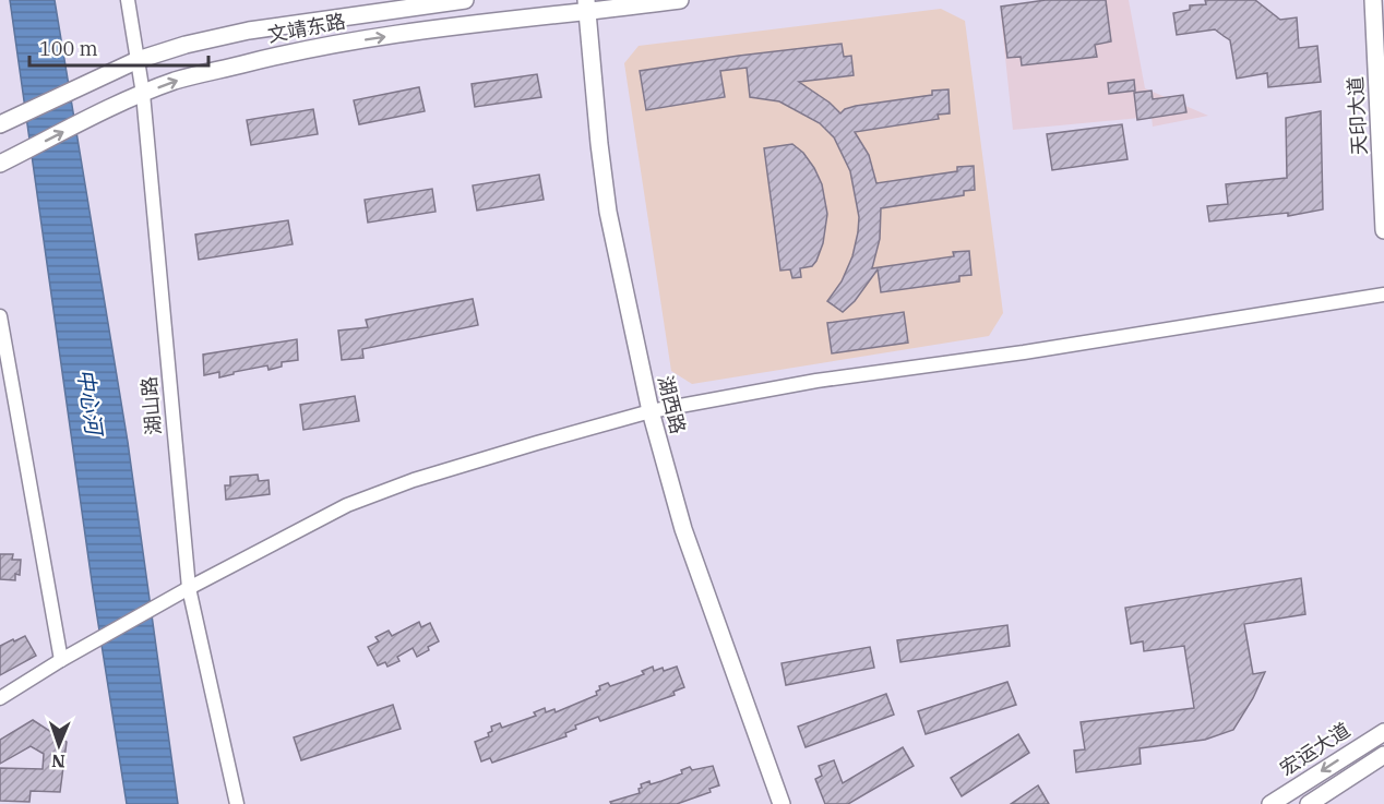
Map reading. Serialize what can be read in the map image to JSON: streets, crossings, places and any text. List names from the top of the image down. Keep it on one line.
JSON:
{"streets":{"main road":["文靖东路","天印大道","湖西路","宏运大道"],"street":["湖山路"]},"crossings":[["文靖东路","湖西路"],["文靖东路","湖山路"]],"water":["中心河"],"scale_bar":"100 m","north":"bottom"}
